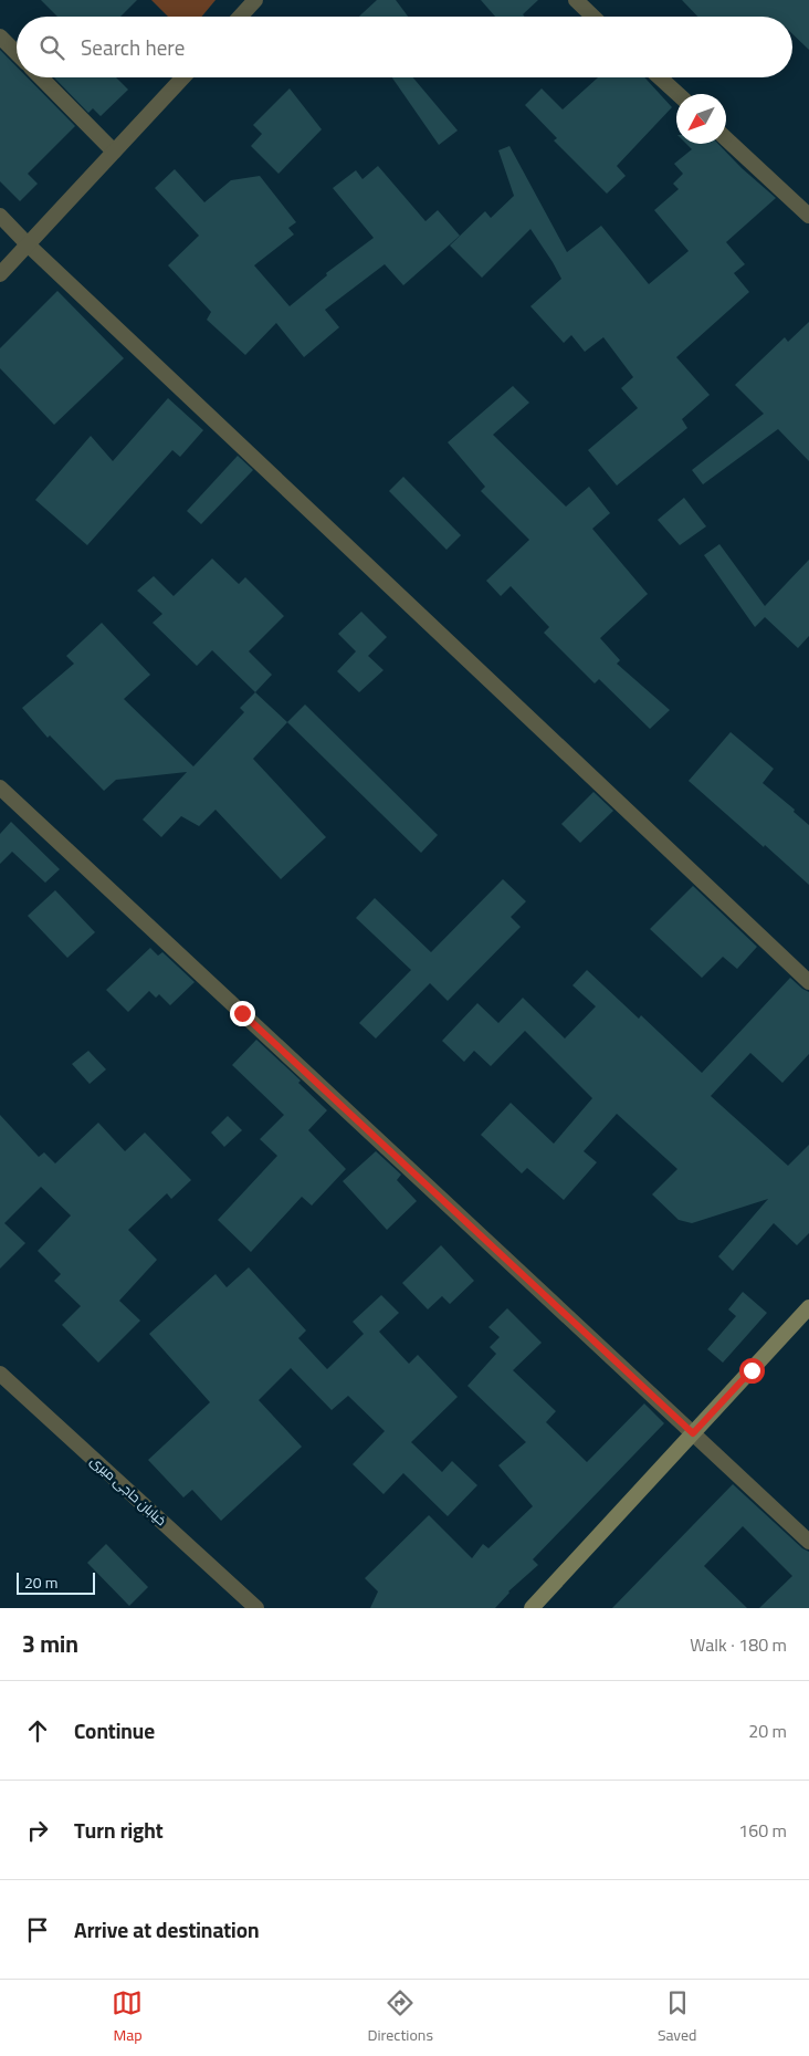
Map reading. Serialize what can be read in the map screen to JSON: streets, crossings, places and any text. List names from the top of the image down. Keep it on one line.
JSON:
{"streets":{"street":["خیابان حاجی میری"]},"scale_bar":"20 m","north":"bottom left","page":{"search":"Search here","scale":"20 m","heading":["3 min","Walk · 180 m"],"list":[["Continue","20 m"],["Turn right","160 m"],"Arrive at destination"],"nav":["Map","Directions","Saved"]}}
